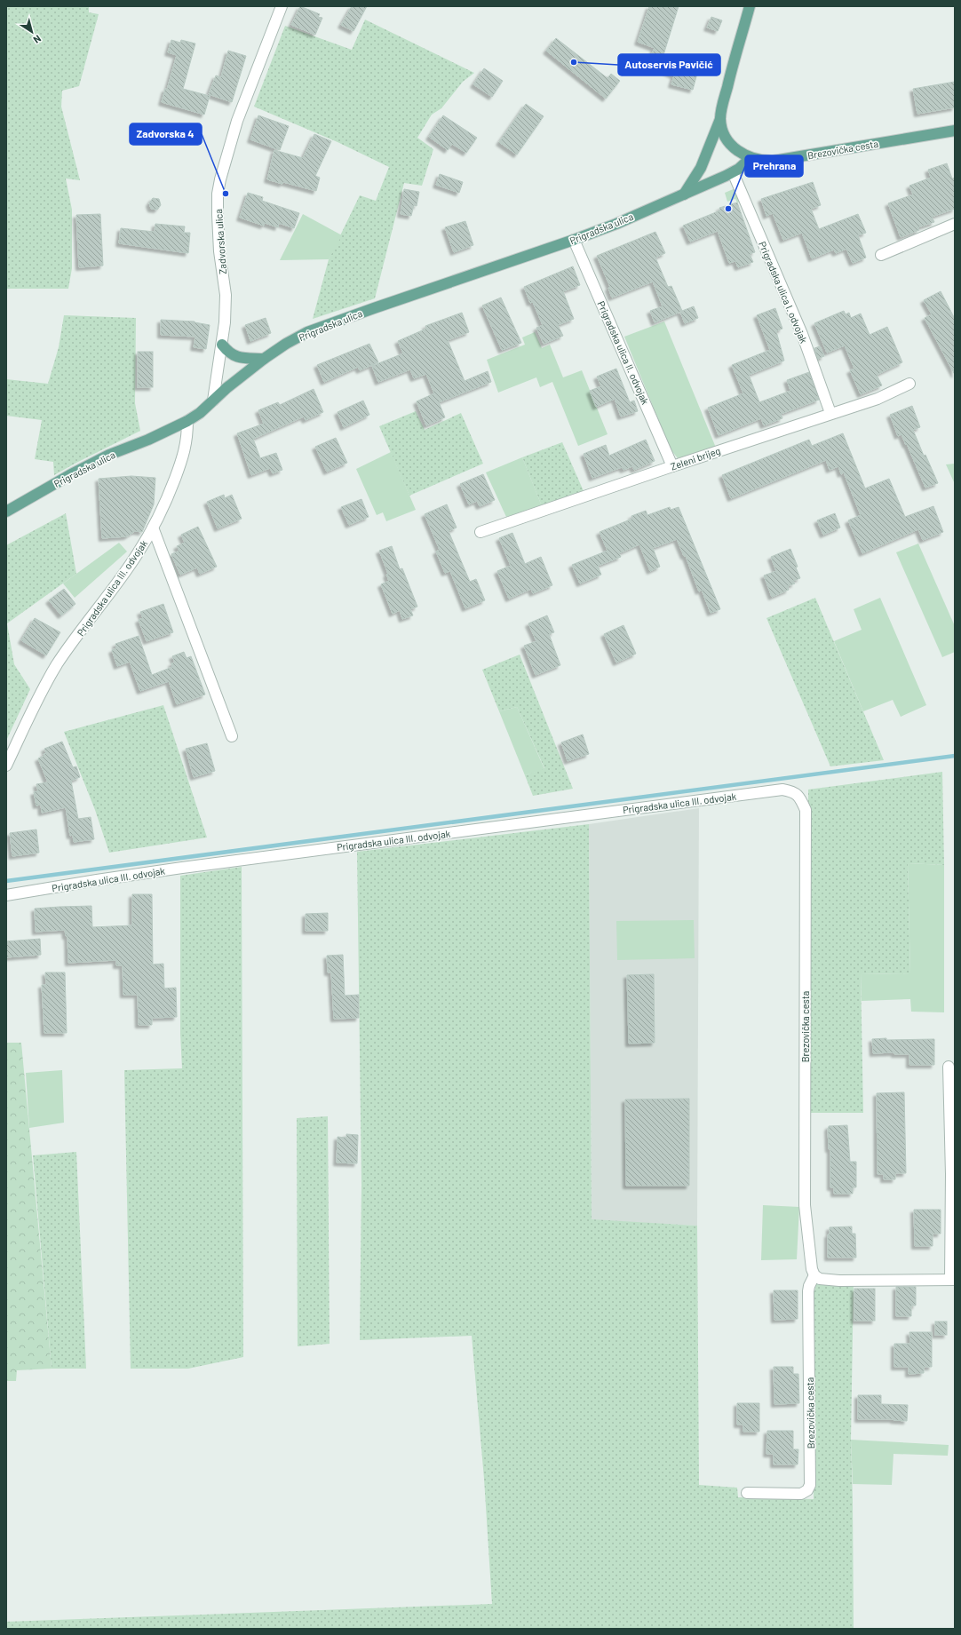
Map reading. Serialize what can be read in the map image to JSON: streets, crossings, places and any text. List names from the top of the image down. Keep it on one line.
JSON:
{"streets":{"main road":["Brezovička cesta","Prigradska ulica"],"street":["Zadvorska ulica","Prigradska ulica I. odvojak","Prigradska ulica II. odvojak","Zeleni brijeg","Prigradska ulica III. odvojak"]},"crossings":[["Brezovička cesta","Prigradska ulica"],["Brezovička cesta","Prigradska ulica III. odvojak"],["Prigradska ulica","Zadvorska ulica"],["Prigradska ulica","Prigradska ulica I. odvojak"],["Prigradska ulica","Prigradska ulica II. odvojak"],["Prigradska ulica","Prigradska ulica III. odvojak"],["Prigradska ulica I. odvojak","Zeleni brijeg"],["Prigradska ulica II. odvojak","Zeleni brijeg"]],"places":["Autoservis Pavičić","Zadvorska 4","Prehrana"],"north":"bottom right"}
